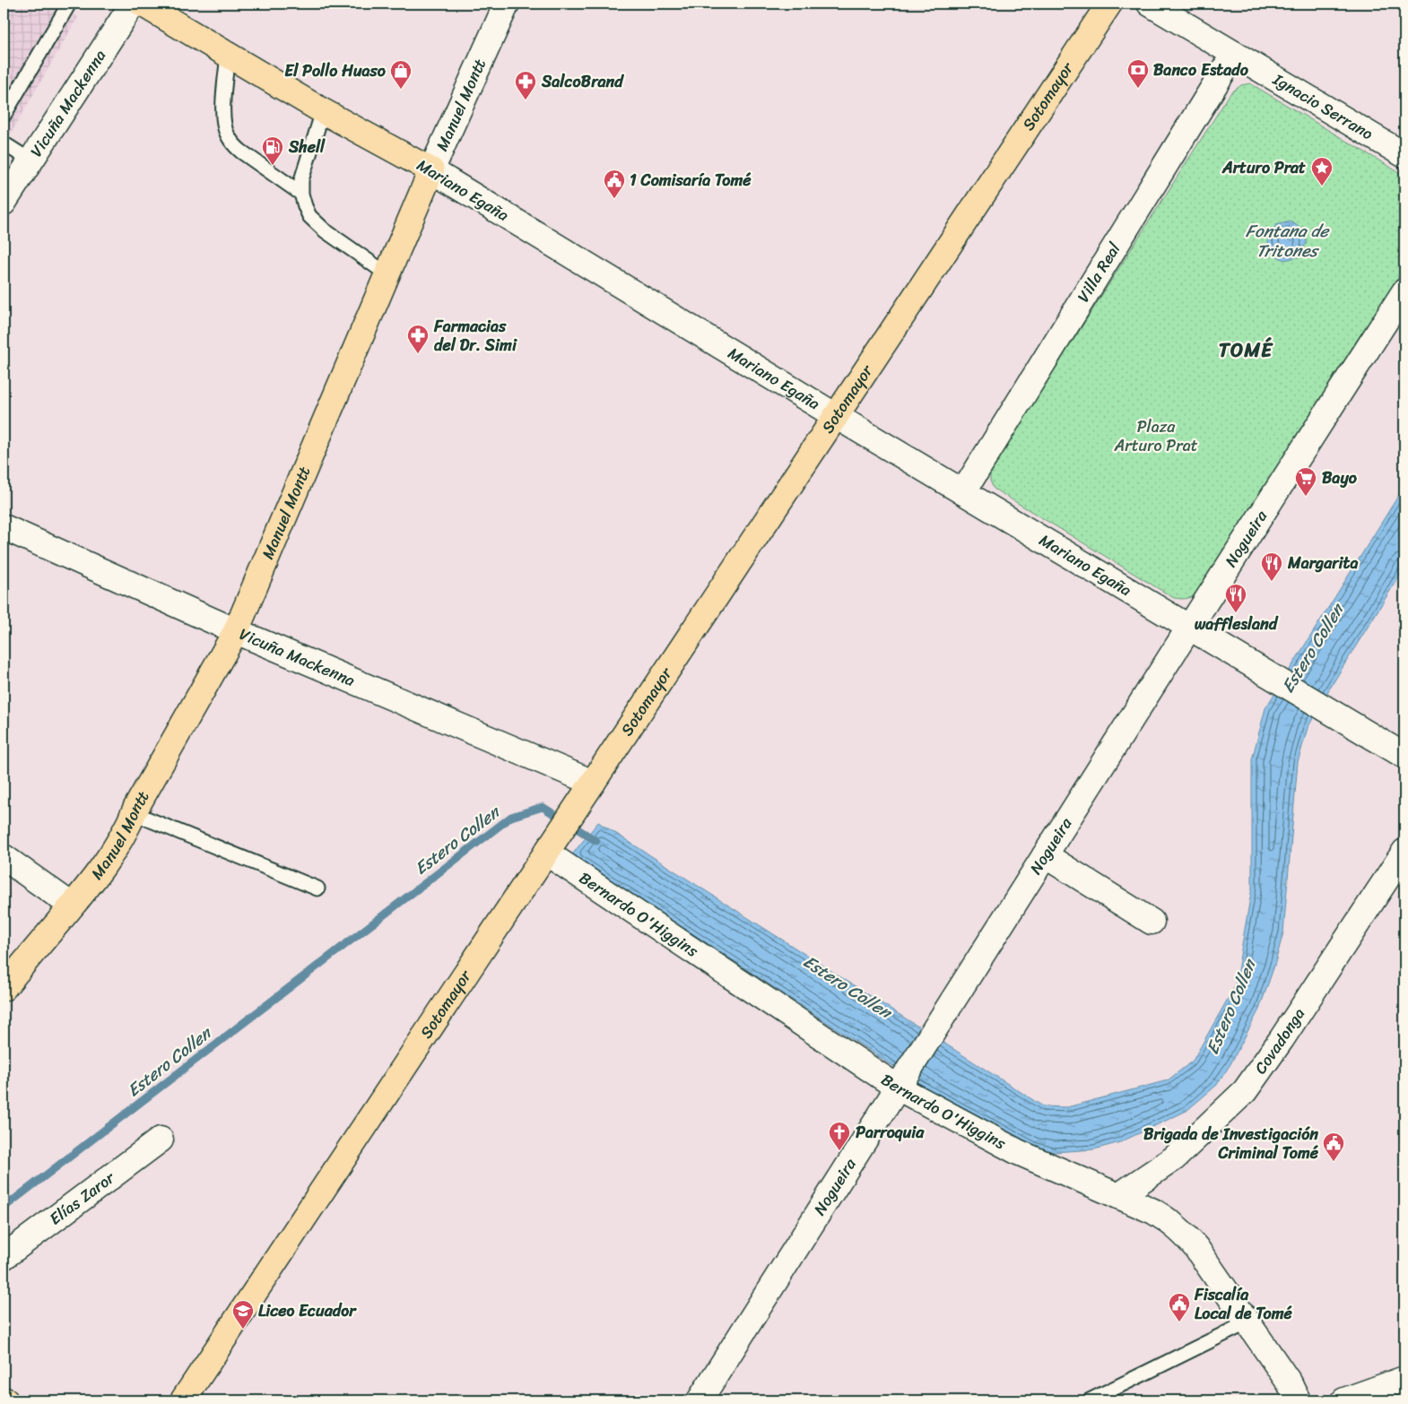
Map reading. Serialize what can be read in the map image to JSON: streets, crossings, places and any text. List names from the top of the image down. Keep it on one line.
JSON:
{"streets":{"main road":["Sotomayor","Manuel Montt","Mariano Egaña"],"street":["Vicuña Mackenna","Ignacio Serrano","Villa Real","Nogueira","Bernardo O'Higgins","Covadonga","Elías Zaror"]},"crossings":[["Sotomayor","Vicuña Mackenna"],["Sotomayor","Mariano Egaña"],["Sotomayor","Bernardo O'Higgins"],["Vicuña Mackenna","Manuel Montt"],["Manuel Montt","Mariano Egaña"],["Ignacio Serrano","Villa Real"],["Mariano Egaña","Villa Real"],["Mariano Egaña","Nogueira"],["Nogueira","Bernardo O'Higgins"],["Bernardo O'Higgins","Covadonga"]],"districts":["TOMÉ"],"water":["Fontana de Tritones","Estero Collen"],"parks":["Plaza Arturo Prat"],"places":{"bank":["Banco Estado"],"shop":["El Pollo Huaso"],"pharmacy":["SalcoBrand","Farmacias del Dr. Simi"],"fuel station":["Shell"],"place":["Arturo Prat"],"public building":["1 Comisaría Tomé","Brigada de Investigación Criminal Tomé","Fiscalía Local de Tomé"],"supermarket":["Bayo"],"restaurant":["Margarita","wafflesland"],"church":["Parroquia"],"school or university":["Liceo Ecuador"]}}
